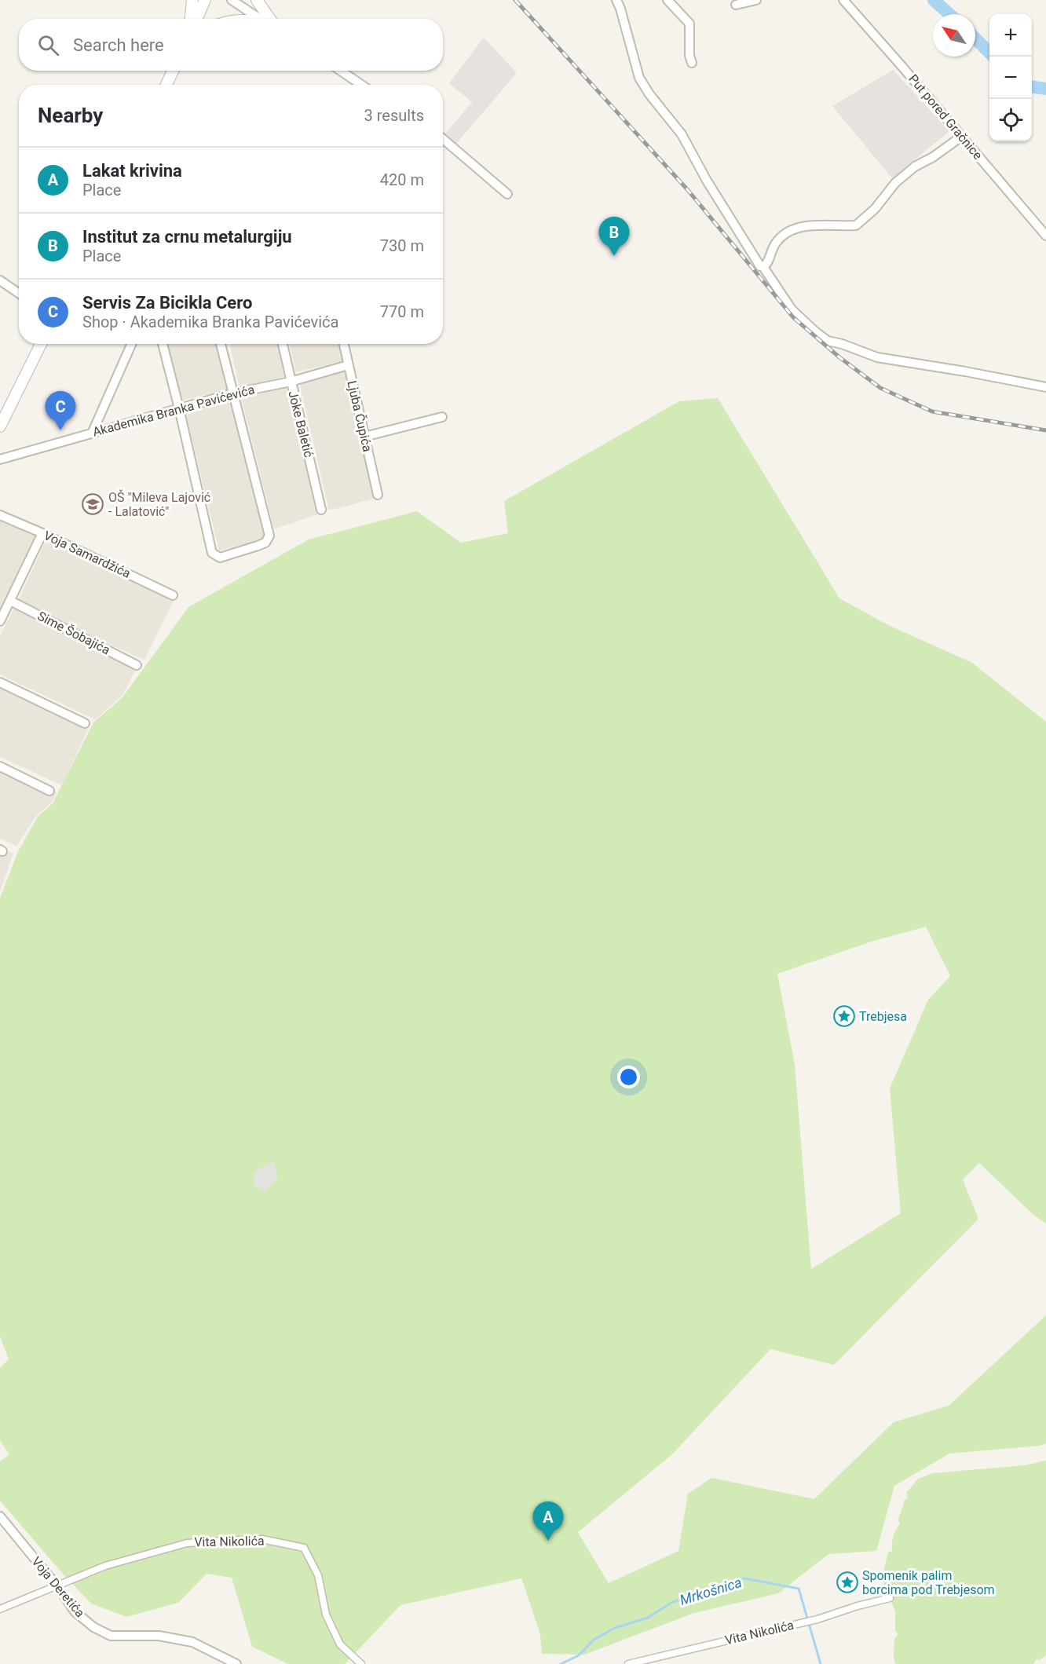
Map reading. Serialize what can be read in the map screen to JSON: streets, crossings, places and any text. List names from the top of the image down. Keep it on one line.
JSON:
{"streets":{"street":["Put pored Gračnice","Akademika Branka Pavićevića","Ljuba Čupića","Joke Baletić","Voja Samardžića","Sime Šobajića","Vita Nikolića","Voja Deretića"]},"crossings":[["Akademika Branka Pavićevića","Ljuba Čupića"],["Akademika Branka Pavićevića","Joke Baletić"],["Vita Nikolića","Voja Deretića"]],"water":["Mrkošnica"],"places":{"school or university":["OŠ \"Mileva Lajović - Lalatović\""],"place":["Trebjesa","Spomenik palim borcima pod Trebjesom"]},"north":"top left","page":{"map_buttons":["+","−"],"search":"Search here","heading":["Nearby","3 results"],"list":[{"mark":"A","name":"Lakat krivina","note":"Place","value":"420 m"},{"mark":"B","name":"Institut za crnu metalurgiju","note":"Place","value":"730 m"},{"mark":"C","name":"Servis Za Bicikla Cero","note":"Shop · Akademika Branka Pavićevića","value":"770 m"}],"pins":["B","C","A"]}}
